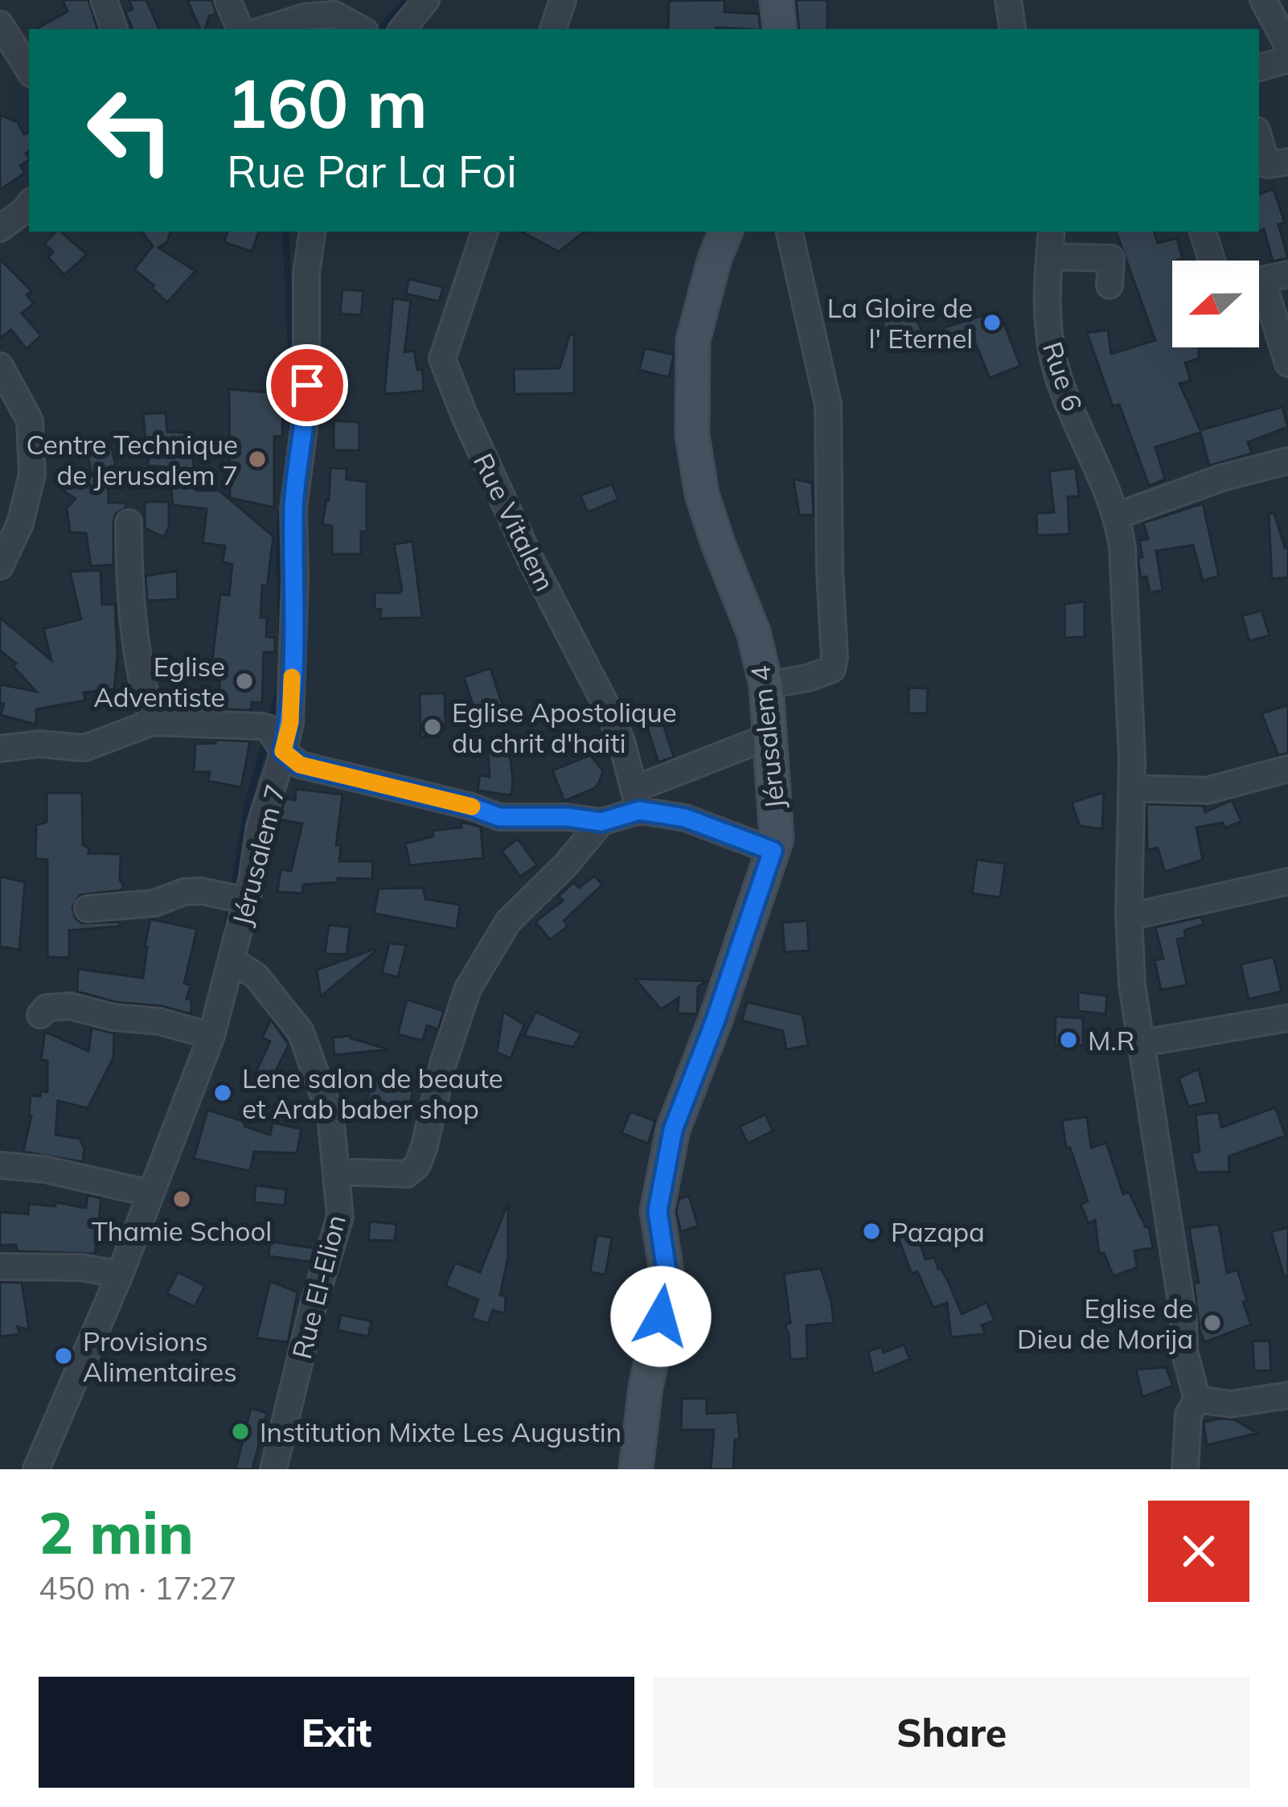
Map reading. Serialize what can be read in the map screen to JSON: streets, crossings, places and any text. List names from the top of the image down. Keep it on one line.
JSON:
{"streets":{"street":["Rue 6","Rue Vitalem","Jérusalem 4","Jérusalem 7","Rue El-Elion"]},"crossings":[["Jérusalem 7","Rue El-Elion"]],"places":["La Gloire de l' Eternel","Centre Technique de Jerusalem 7","Eglise Adventiste","Eglise Apostolique du chrit d'haiti","M.R","Lene salon de beaute et Arab baber shop","Thamie School","Pazapa","Eglise de Dieu de Morija","Provisions Alimentaires","Institution Mixte Les Augustin"],"north":"left","page":{"turn":["160 m","Rue Par La Foi"],"heading":["2 min","450 m · 17:27"],"buttons":["Exit","Share"]}}
